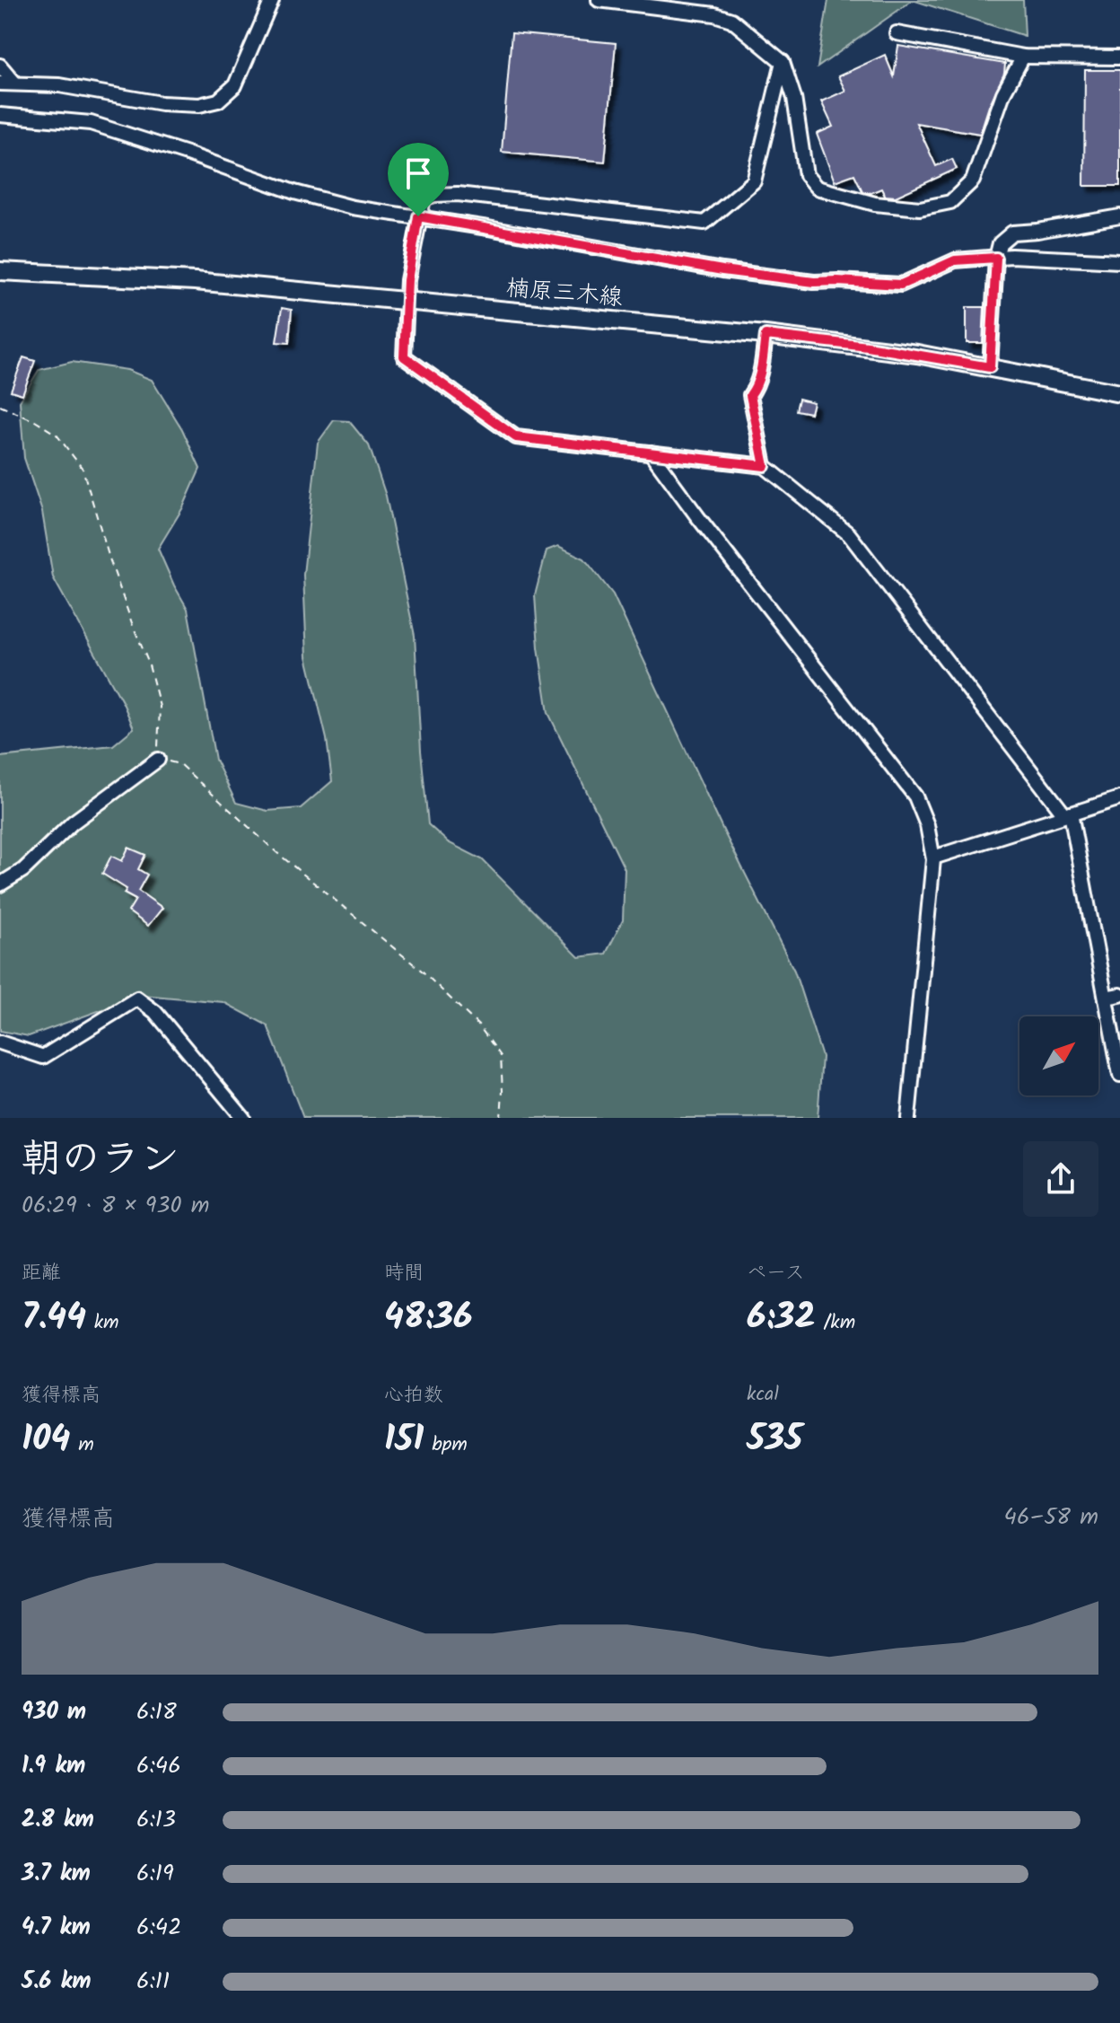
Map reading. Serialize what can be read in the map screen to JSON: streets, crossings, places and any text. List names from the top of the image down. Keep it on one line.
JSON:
{"streets":{"main road":["楠原三木線"]},"north":"top right","page":{"heading":["朝のラン","06:29 · 8 × 930 m"],"stats":[["距離","7.44 km"],["時間","48:36"],["ペース","6:32 /km"],["獲得標高","104 m"],["心拍数","151 bpm"],["kcal","535"]],"chart":["獲得標高","46–58 m"],"list":[{"name":"930 m","note":"6:18"},{"name":"1.9 km","note":"6:46"},{"name":"2.8 km","note":"6:13"},{"name":"3.7 km","note":"6:19"},{"name":"4.7 km","note":"6:42"},{"name":"5.6 km","note":"6:11"}]}}
